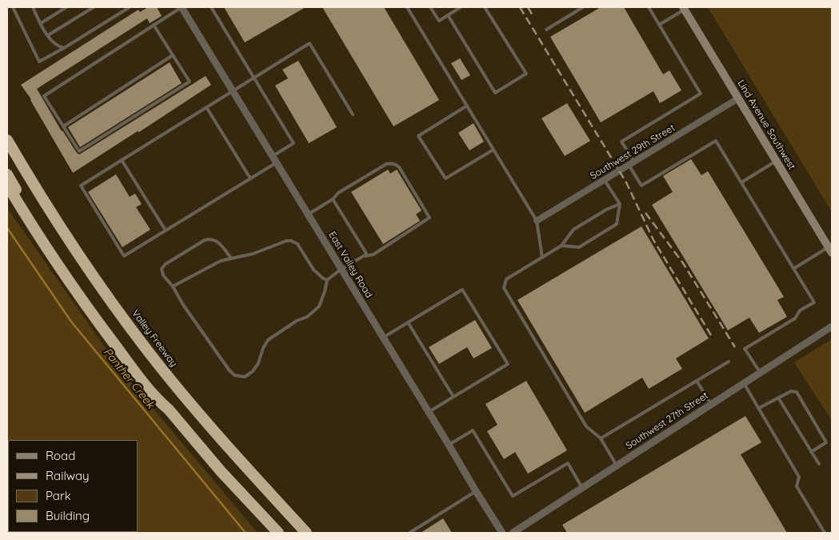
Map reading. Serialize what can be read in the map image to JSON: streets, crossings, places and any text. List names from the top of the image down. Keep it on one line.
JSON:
{"streets":{"highway":["Valley Freeway"],"main road":["Lind Avenue Southwest"],"street":["Southwest 29th Street","East Valley Road","Southwest 27th Street"]},"crossings":[["Lind Avenue Southwest","Southwest 29th Street"]],"water":["Panther Creek"],"legend":["Road","Railway","Park","Building"]}
